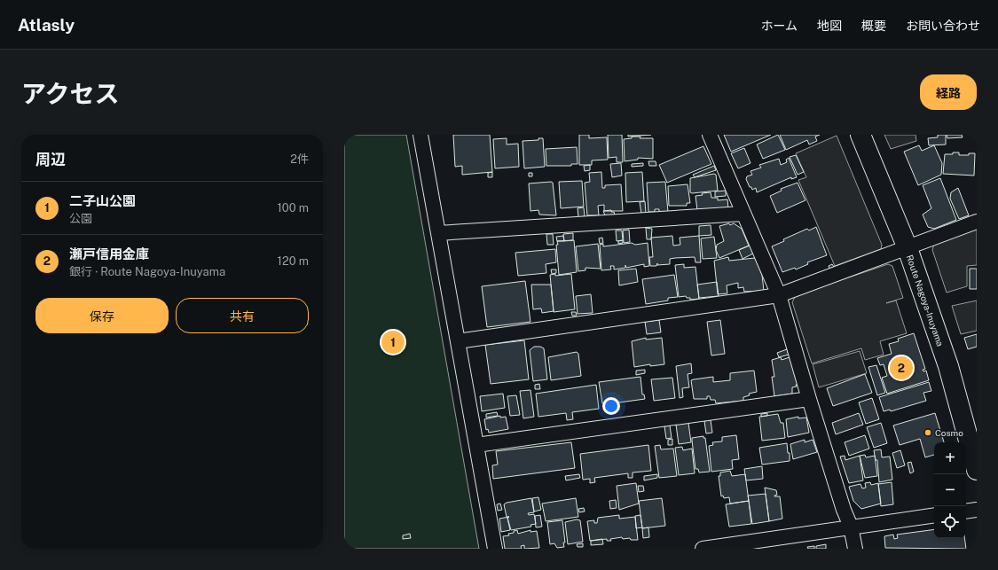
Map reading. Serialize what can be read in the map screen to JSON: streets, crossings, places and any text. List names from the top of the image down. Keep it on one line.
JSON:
{"streets":{"main road":["Route Nagoya-Inuyama"]},"places":["Cosmo"],"page":{"header":"Atlasly","nav":["ホーム","地図","概要","お問い合わせ"],"title":"アクセス","buttons":["経路",["保存","共有"]],"heading":["周辺","2件"],"list":[{"mark":"1","name":"二子山公園","note":"公園","value":"100 m"},{"mark":"2","name":"瀬戸信用金庫","note":"銀行 · Route Nagoya-Inuyama","value":"120 m"}],"pins":["1","2"],"map_buttons":["+","−"]}}
